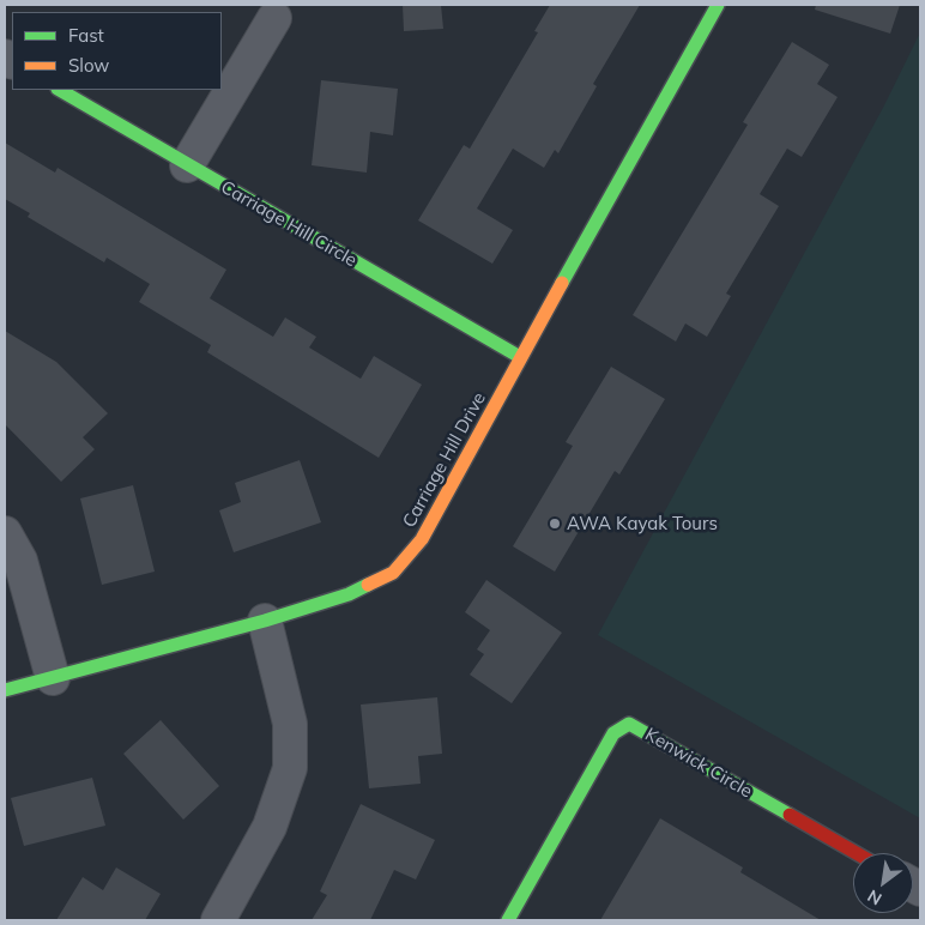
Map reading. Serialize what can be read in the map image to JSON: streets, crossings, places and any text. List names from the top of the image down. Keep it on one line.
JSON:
{"streets":{"street":["Carriage Hill Circle","Carriage Hill Drive","Kenwick Circle"]},"crossings":[["Carriage Hill Circle","Carriage Hill Drive"]],"places":["AWA Kayak Tours"],"legend":["Fast","Slow"],"north":"bottom left"}
